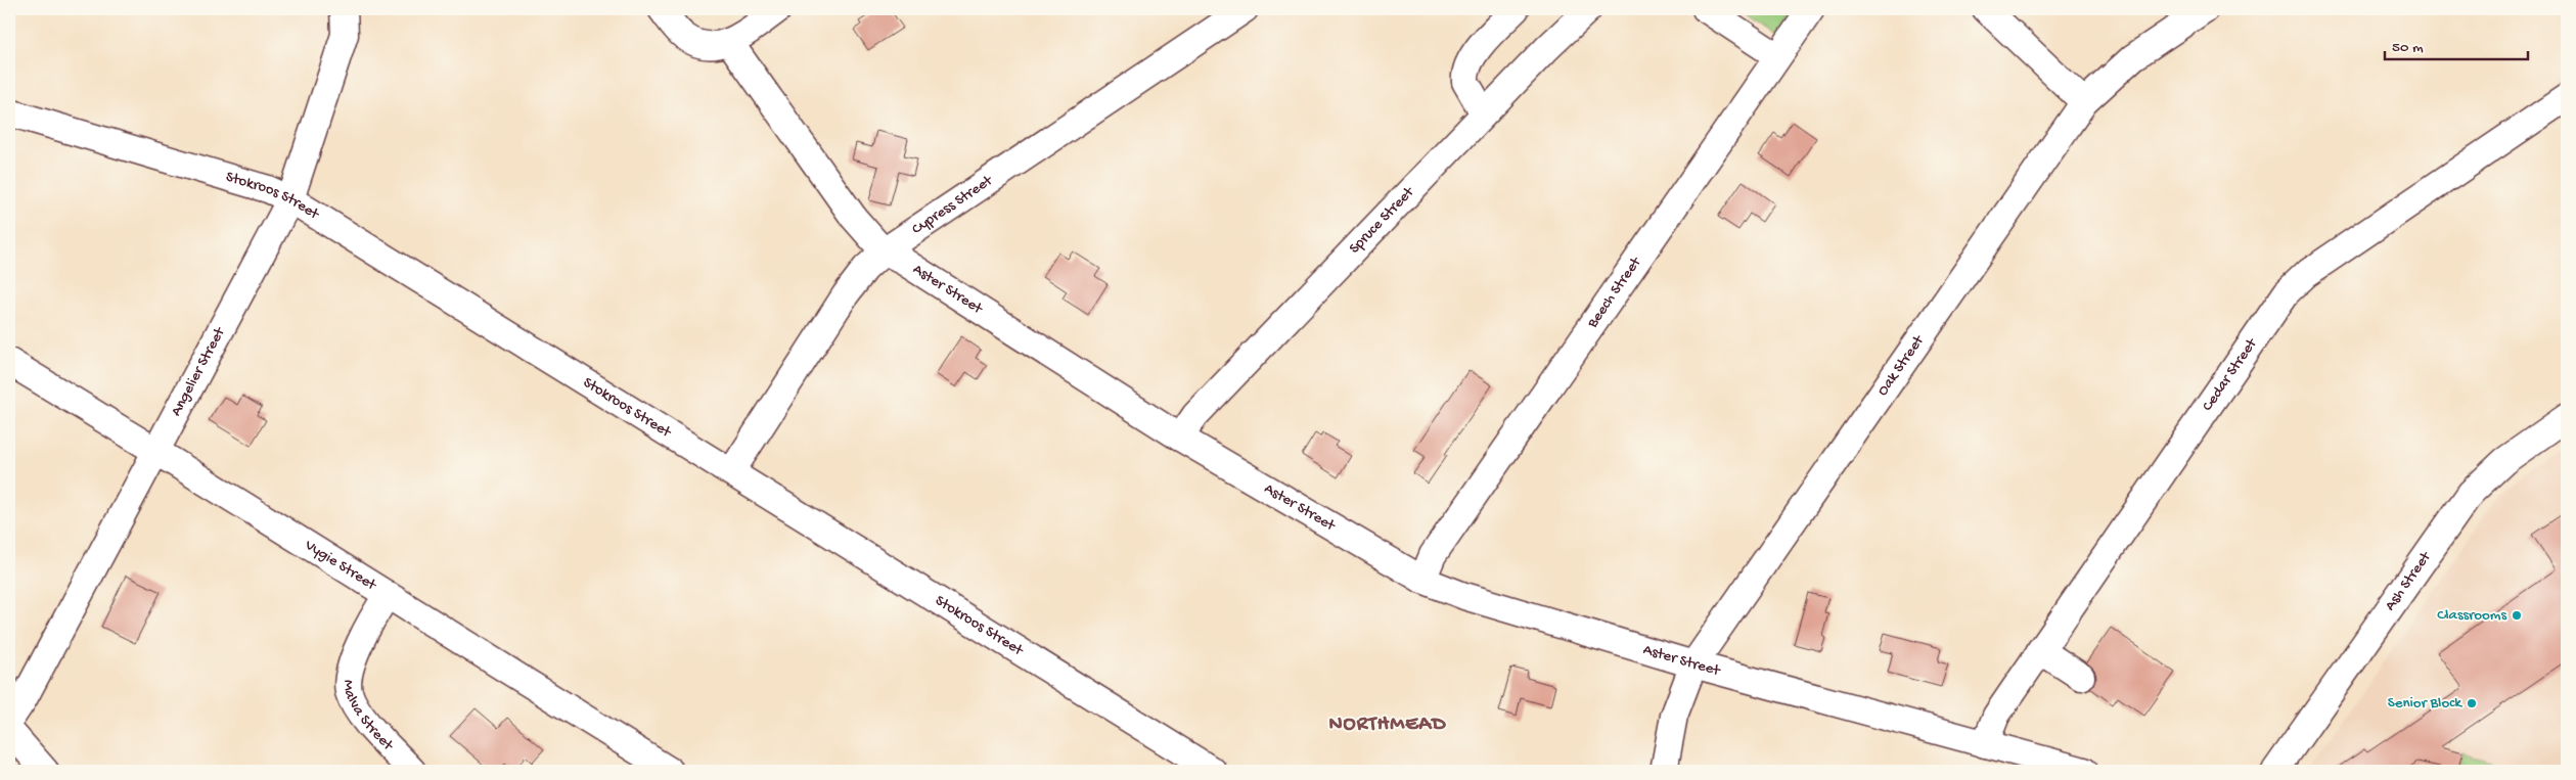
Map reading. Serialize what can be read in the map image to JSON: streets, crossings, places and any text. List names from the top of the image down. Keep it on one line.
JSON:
{"streets":{"street":["Stokroos Street","Cypress Street","Spruce Street","Aster Street","Beech Street","Oak Street","Angelier Street","Cedar Street","Vygie Street","Ash Street","Malva Street"]},"crossings":[["Stokroos Street","Cypress Street"],["Stokroos Street","Angelier Street"],["Cypress Street","Aster Street"],["Spruce Street","Aster Street"],["Aster Street","Beech Street"],["Aster Street","Oak Street"],["Aster Street","Cedar Street"],["Angelier Street","Vygie Street"],["Vygie Street","Malva Street"]],"districts":["NORTHMEAD"],"places":["Classrooms","Senior Block"],"scale_bar":"50 m"}
